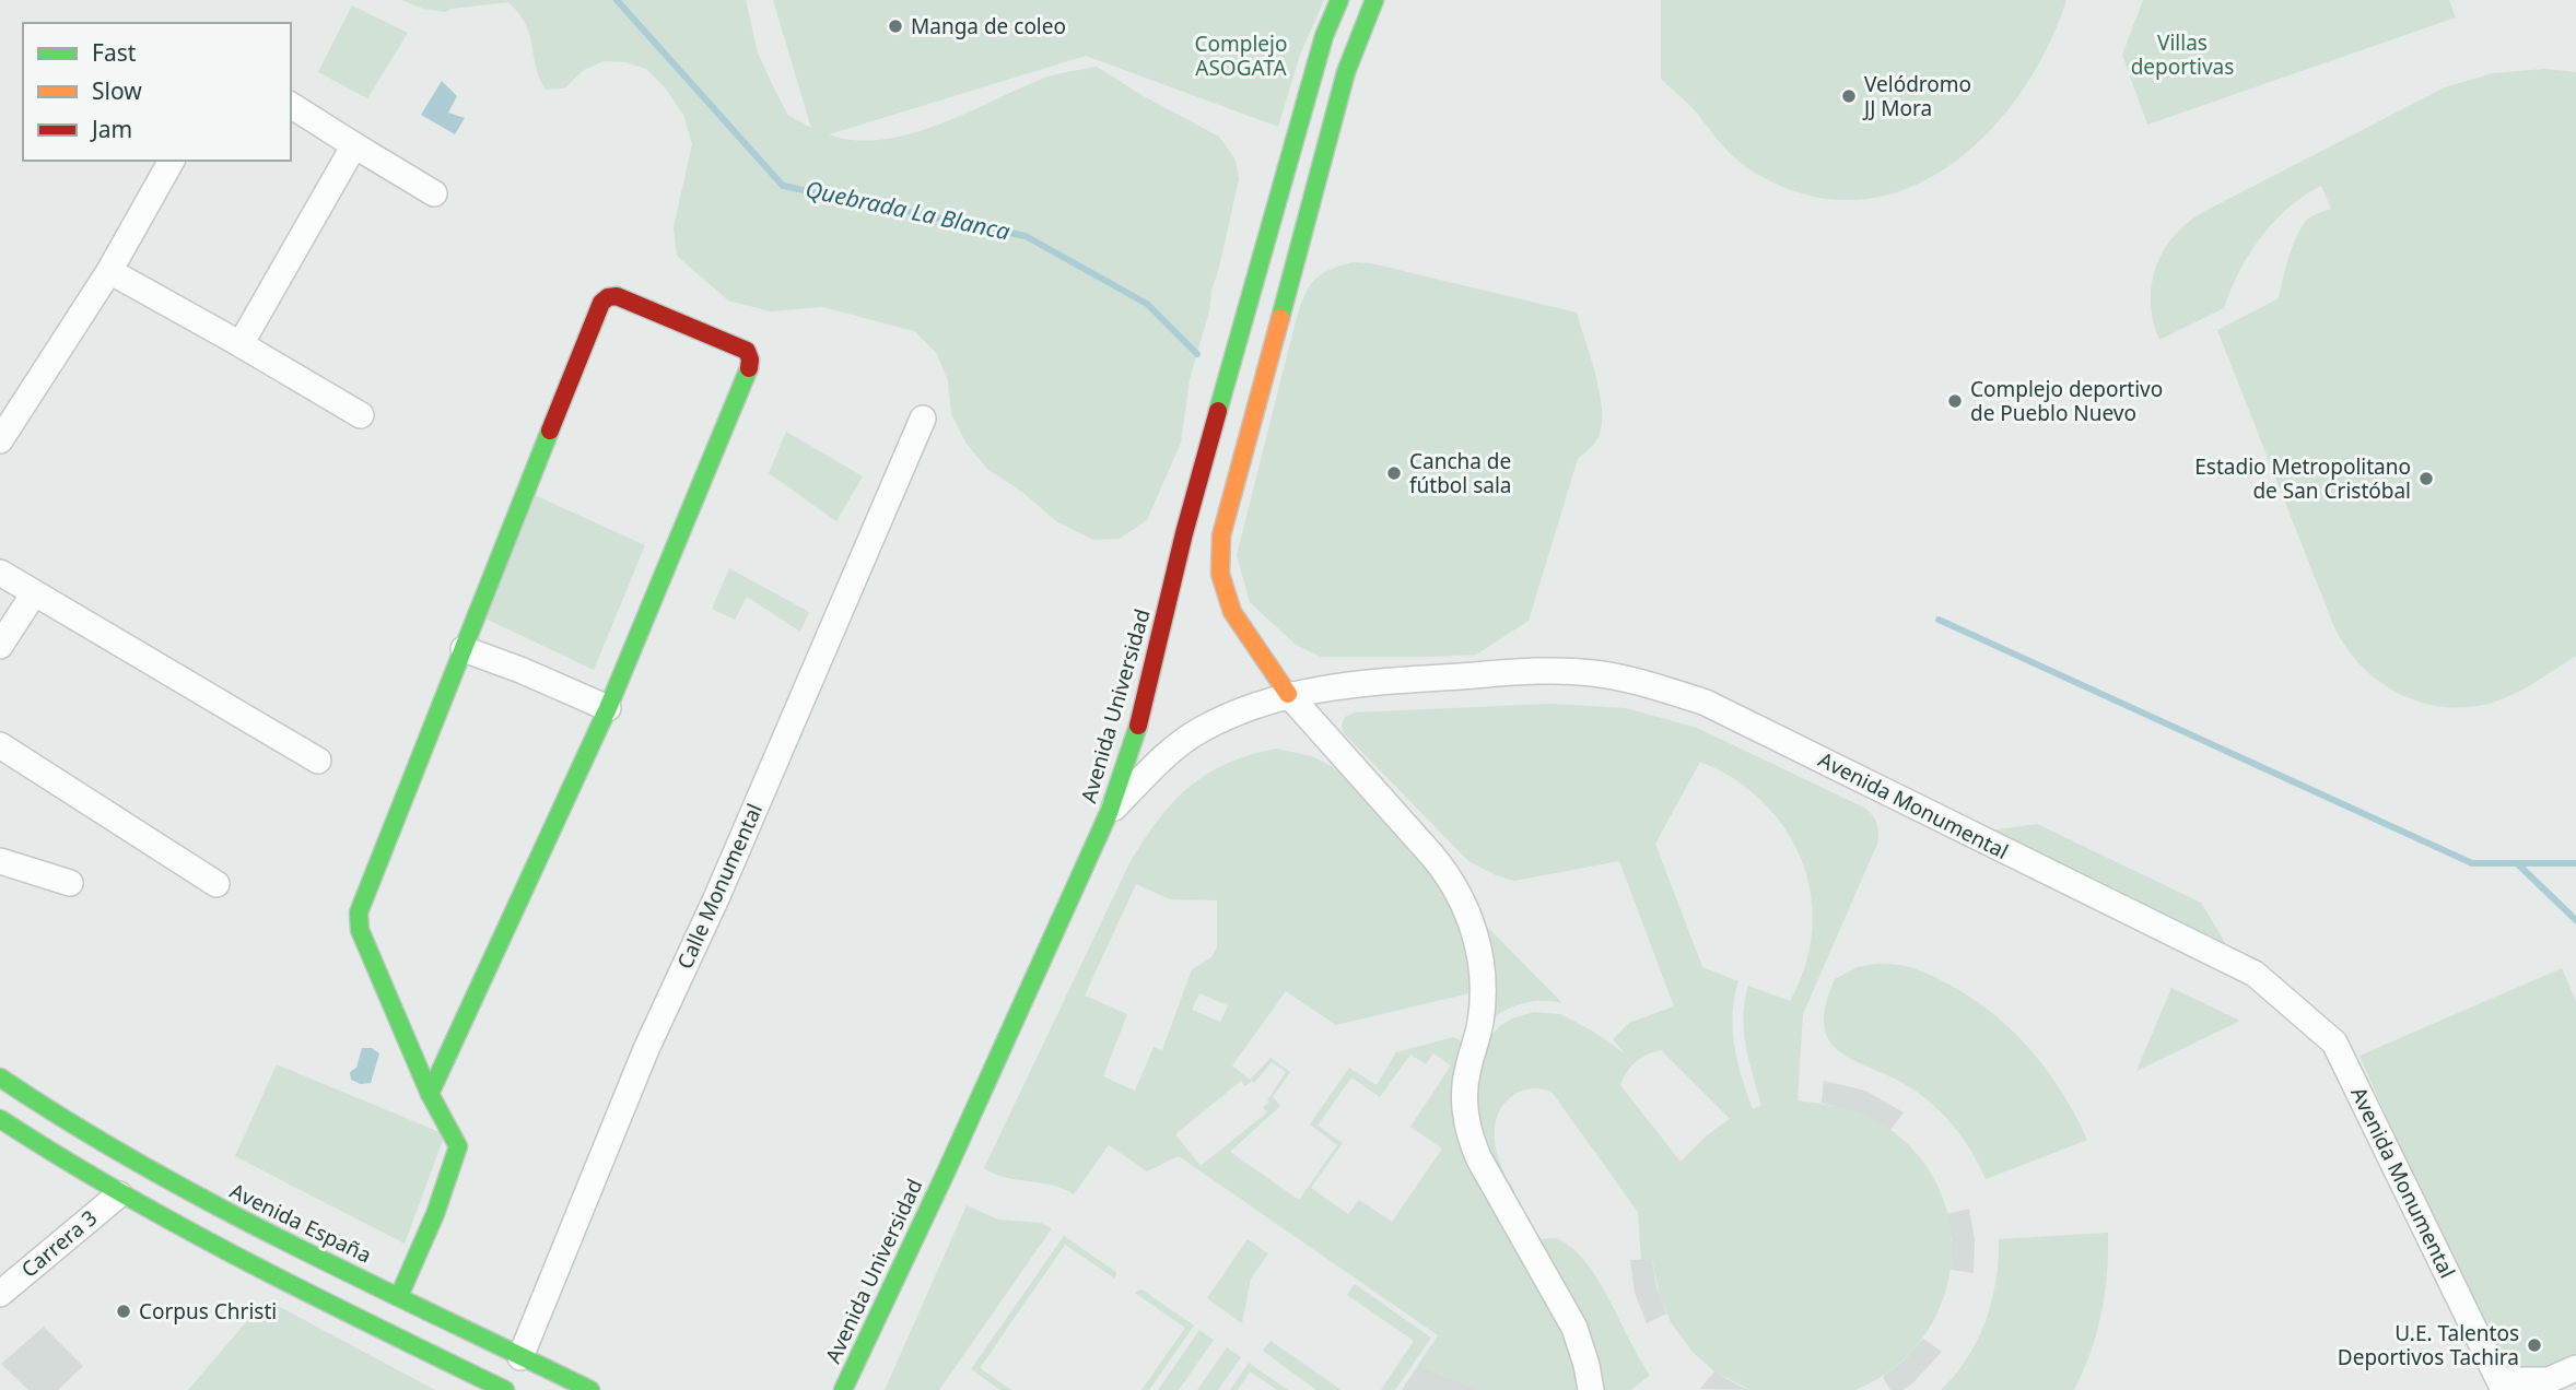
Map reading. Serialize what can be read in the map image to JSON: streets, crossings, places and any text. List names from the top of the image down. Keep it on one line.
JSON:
{"streets":{"street":["Avenida Universidad","Avenida Monumental","Calle Monumental","Avenida España","Carrera 3"]},"crossings":[["Avenida Universidad","Avenida Monumental"],["Calle Monumental","Avenida España"]],"water":["Quebrada La Blanca"],"parks":["Villas deportivas","Complejo ASOGATA"],"places":["Manga de coleo","Velódromo JJ Mora","Complejo deportivo de Pueblo Nuevo","Cancha de fútbol sala","Estadio Metropolitano de San Cristóbal","Corpus Christi","U.E. Talentos Deportivos Tachira"],"legend":["Fast","Slow","Jam"]}
